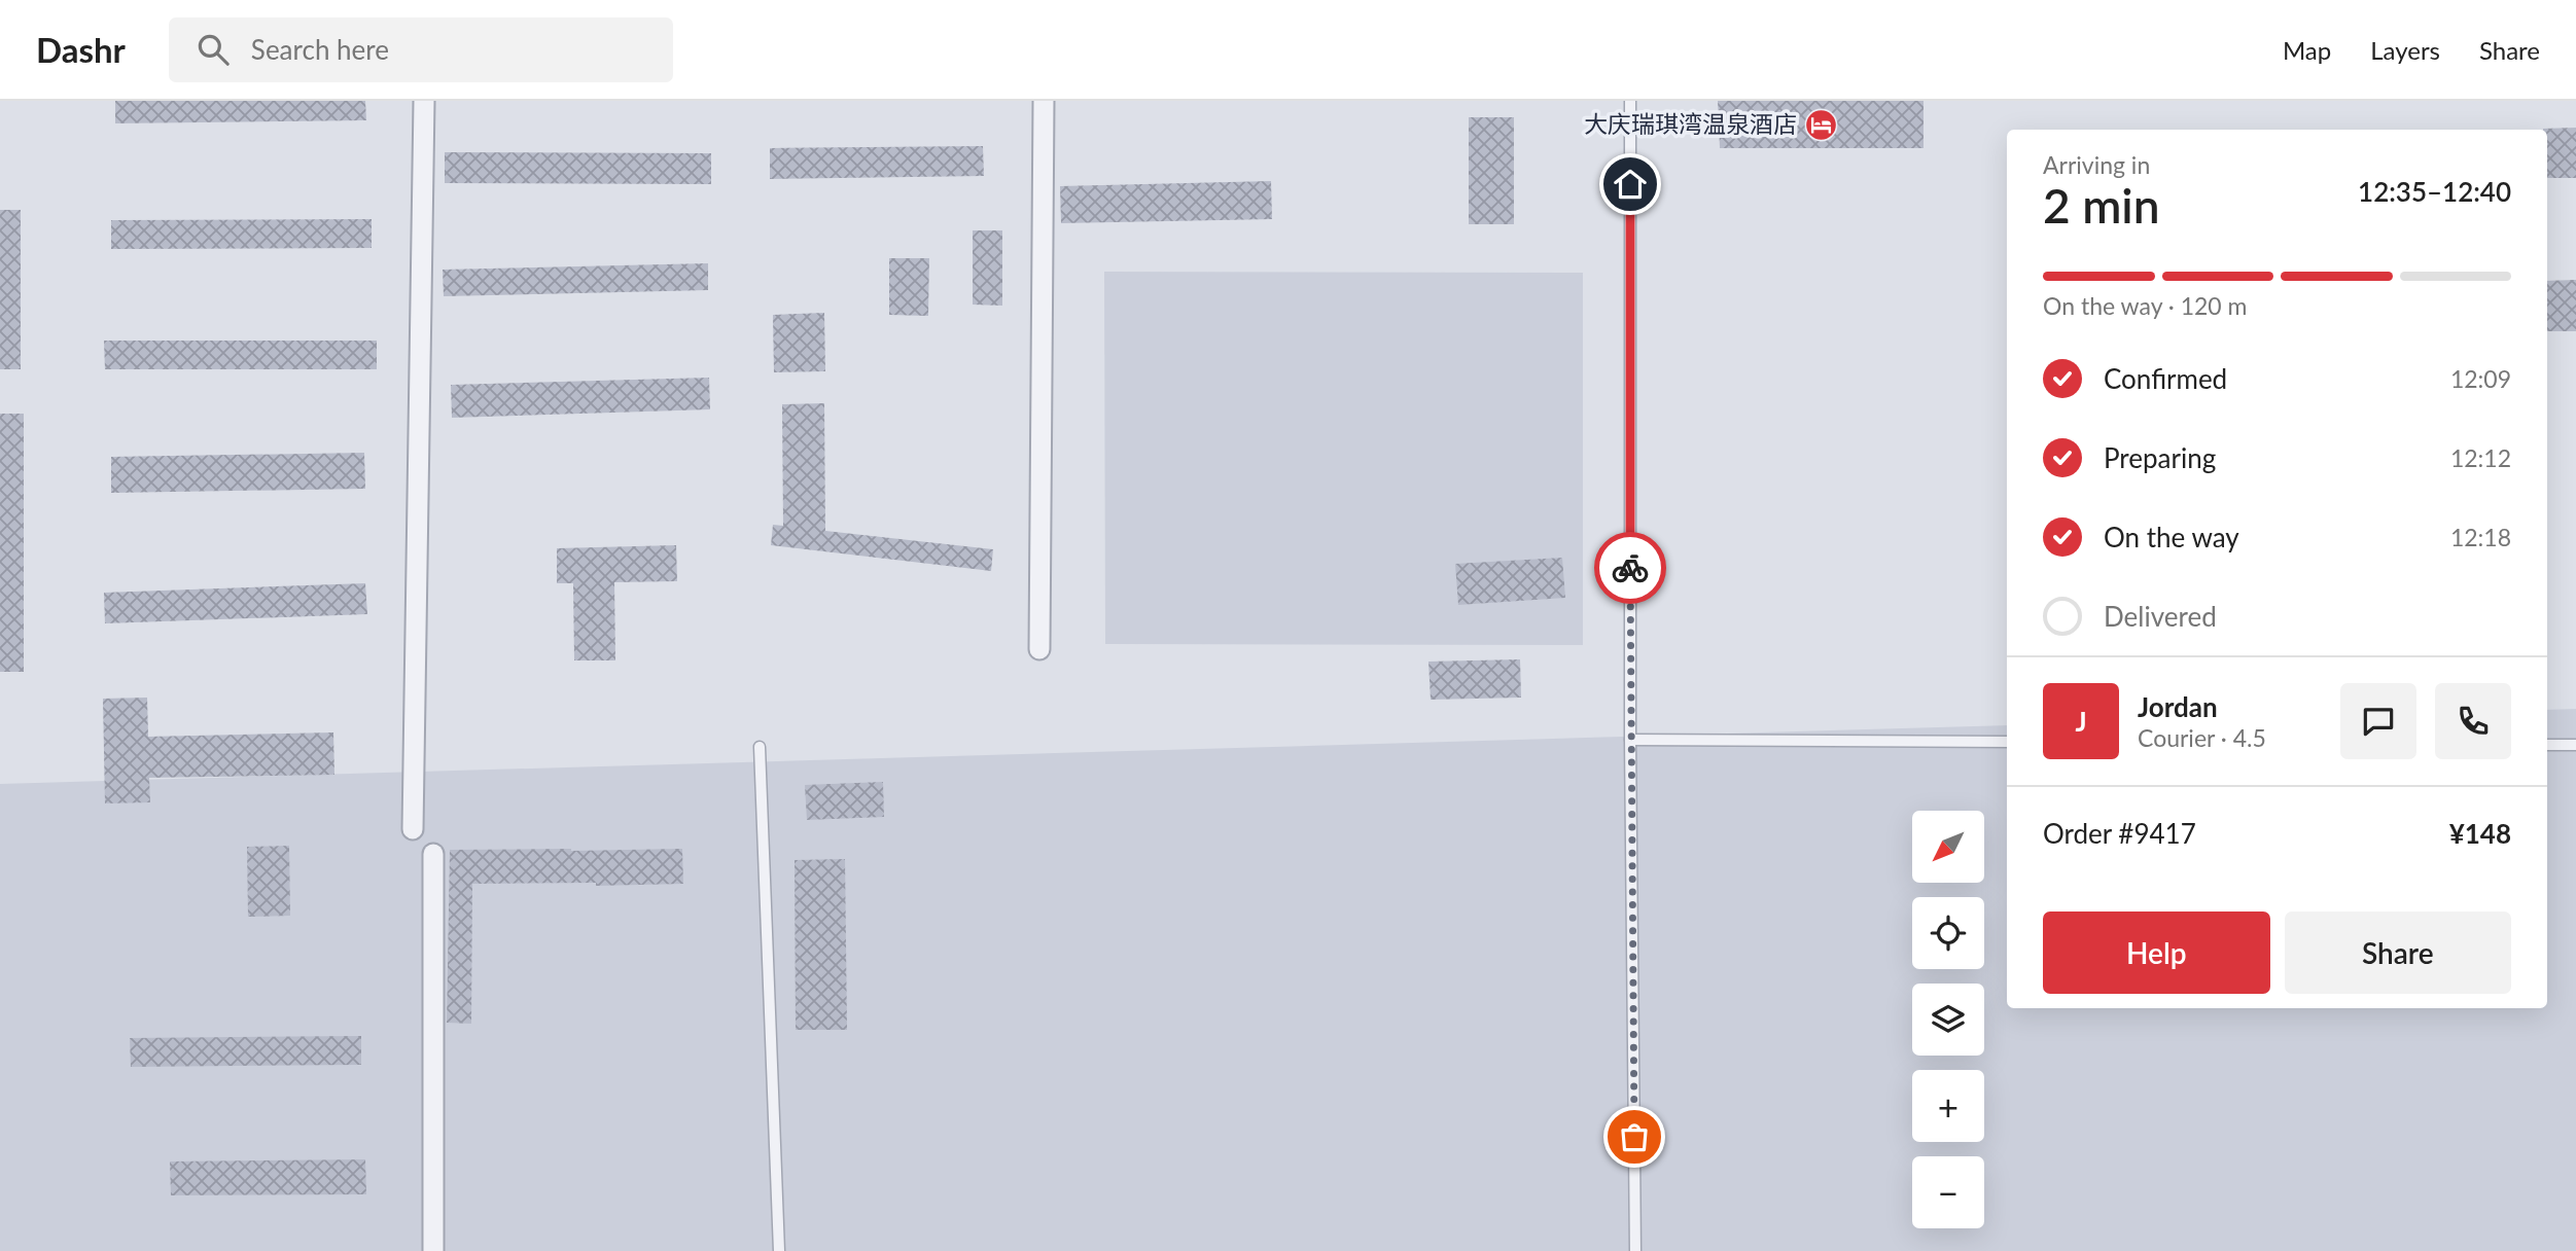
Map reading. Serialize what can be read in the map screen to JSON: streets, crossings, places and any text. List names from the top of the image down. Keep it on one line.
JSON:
{"places":{"hotel":["大庆瑞琪湾温泉酒店"]},"north":"bottom left","page":{"header":"Dashr","search":"Search here","nav":["Map","Layers","Share"],"heading":["2 min","Arriving in","12:35–12:40"],"panel":["Jordan","Courier · 4.5","Order #9417","¥148"],"bar":"On the way · 120 m","list":[["Confirmed","12:09"],["Preparing","12:12"],["On the way","12:18"],"Delivered"],"round":"J","map_buttons":["+","−"],"buttons":["Help","Share"]}}
